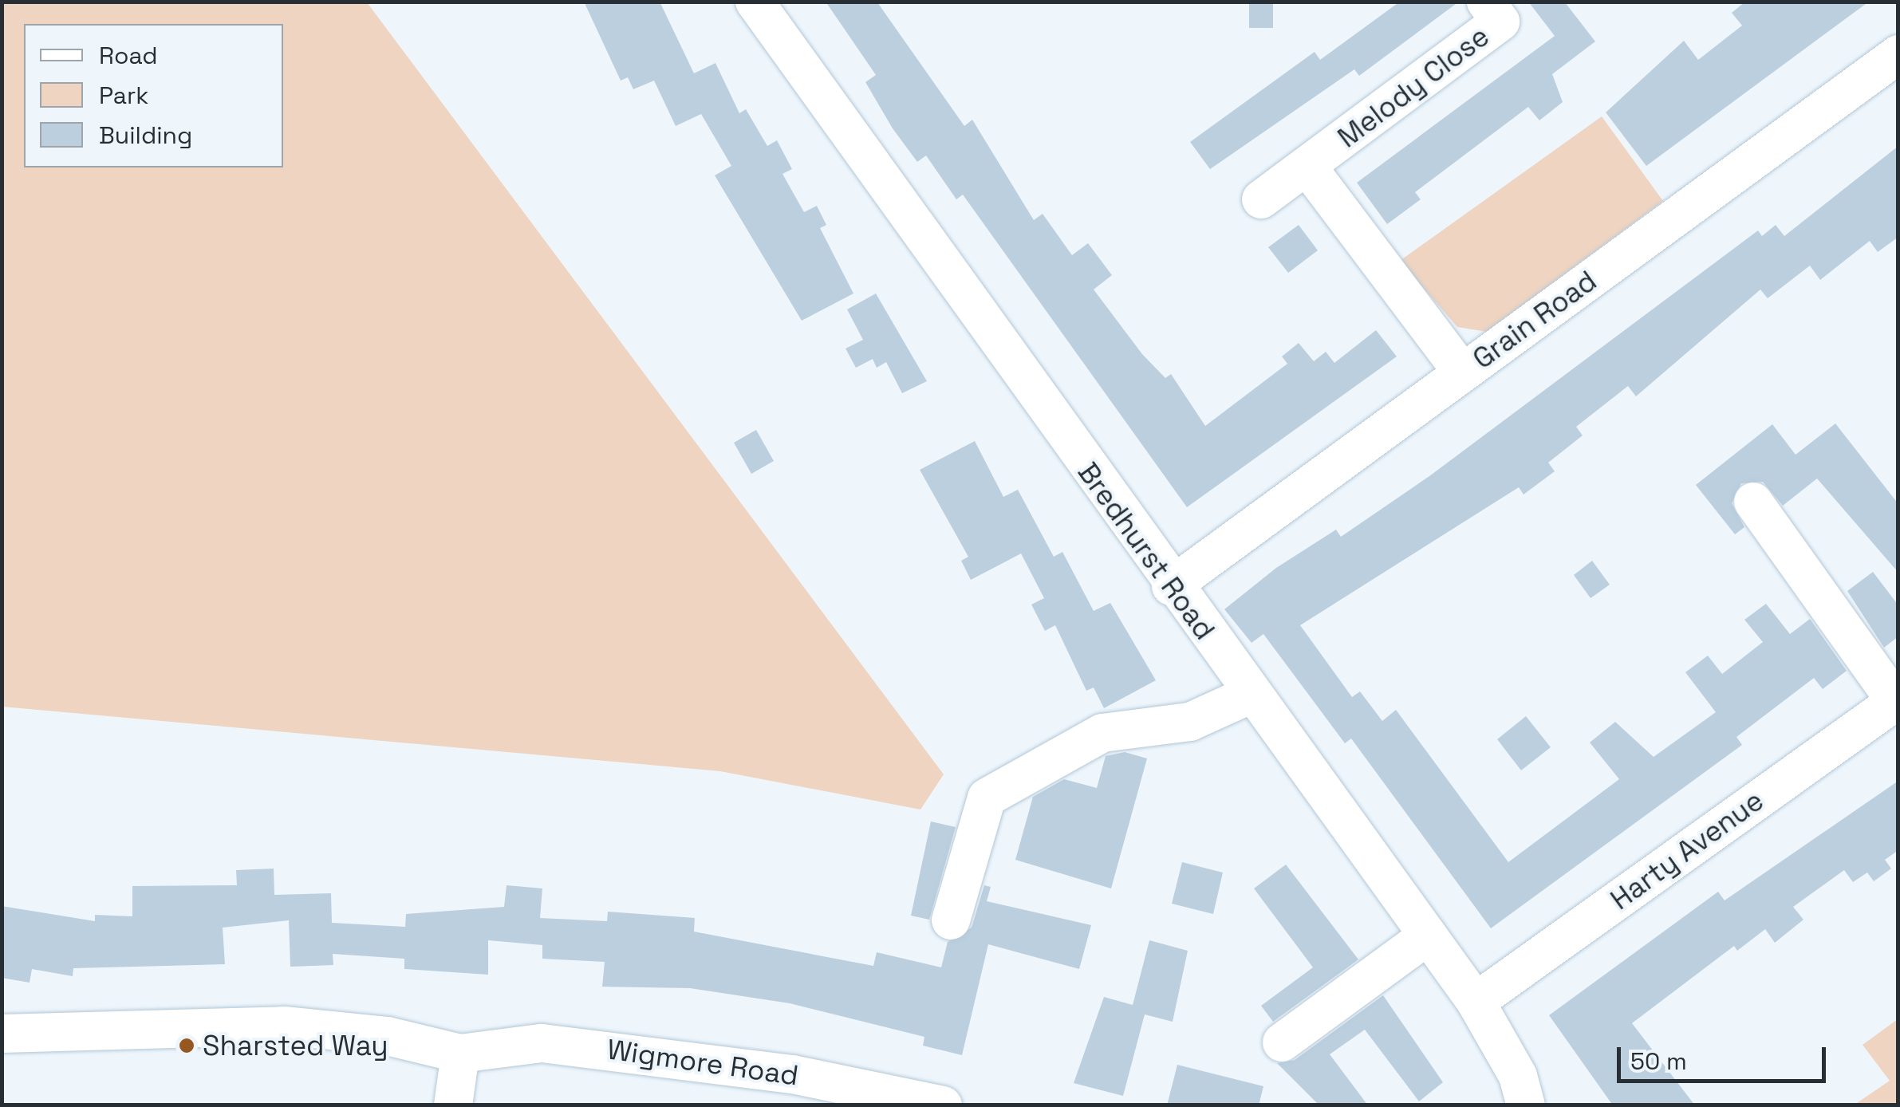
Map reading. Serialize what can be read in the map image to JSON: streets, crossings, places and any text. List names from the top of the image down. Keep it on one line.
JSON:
{"streets":{"street":["Melody Close","Grain Road","Bredhurst Road","Harty Avenue","Wigmore Road"]},"crossings":[["Grain Road","Bredhurst Road"],["Bredhurst Road","Harty Avenue"]],"places":["Sharsted Way"],"legend":["Road","Park","Building"],"scale_bar":"50 m"}
